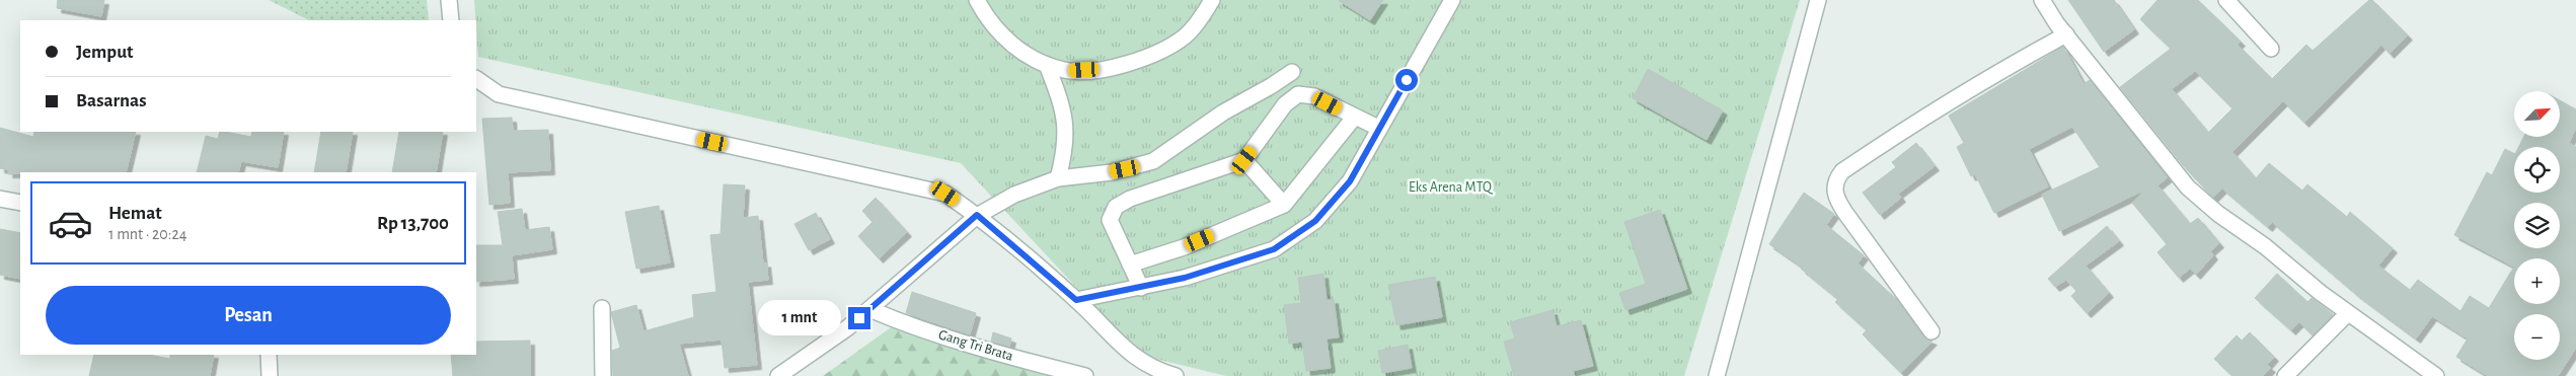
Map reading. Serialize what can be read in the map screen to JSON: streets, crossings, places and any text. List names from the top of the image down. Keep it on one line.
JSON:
{"streets":{"street":["Gang Tri Brata"]},"parks":["Eks Arena MTQ"],"north":"top right","page":{"banner":["Jemput","Basarnas"],"map_buttons":["+","−"],"list":[{"name":"Hemat","note":"1 mnt · 20:24","value":"Rp 13,700"}],"buttons":"Pesan","bubble":"1 mnt"}}
